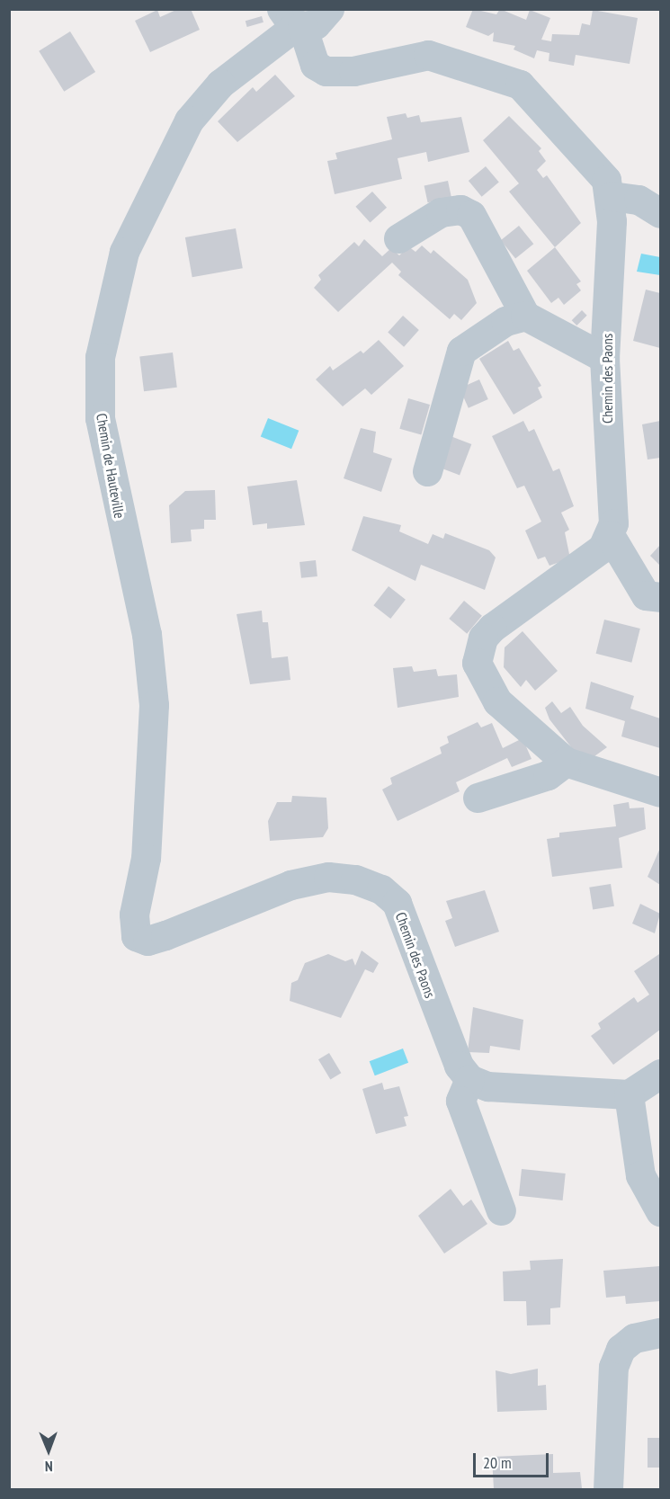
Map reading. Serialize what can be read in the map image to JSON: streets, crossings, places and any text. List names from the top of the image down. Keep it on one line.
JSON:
{"streets":{"street":["Chemin des Paons","Chemin de Hauteville"]},"crossings":[["Chemin des Paons","Chemin de Hauteville"]],"scale_bar":"20 m","north":"bottom"}
